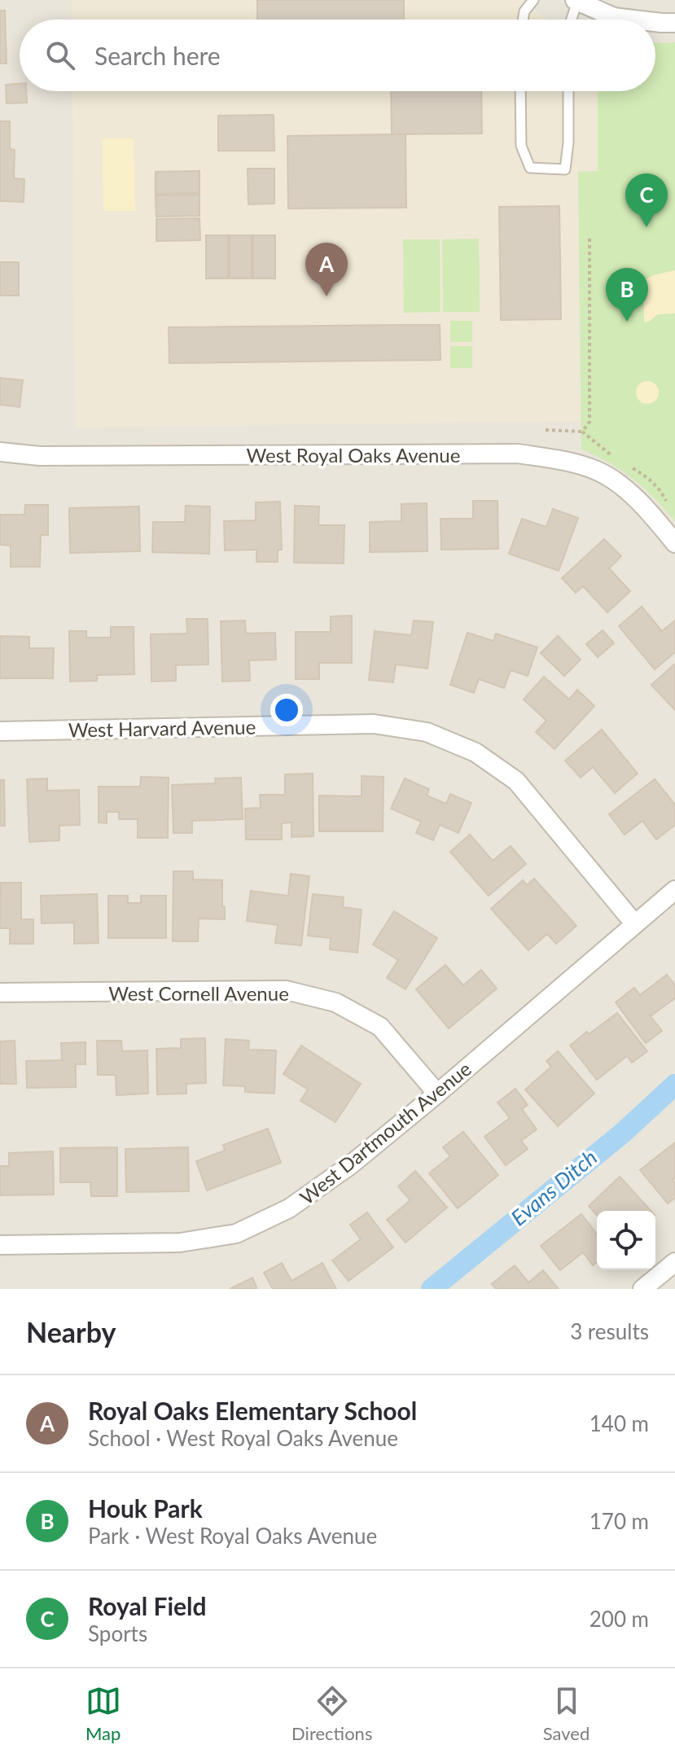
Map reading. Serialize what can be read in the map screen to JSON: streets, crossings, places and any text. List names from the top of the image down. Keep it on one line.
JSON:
{"streets":{"street":["West Royal Oaks Avenue","West Harvard Avenue","West Cornell Avenue","West Dartmouth Avenue"]},"crossings":[["West Harvard Avenue","West Dartmouth Avenue"],["West Cornell Avenue","West Dartmouth Avenue"]],"water":["Evans Ditch"],"page":{"search":"Search here","pins":["C","A","B"],"heading":["Nearby","3 results"],"list":[{"mark":"A","name":"Royal Oaks Elementary School","note":"School · West Royal Oaks Avenue","value":"140 m"},{"mark":"B","name":"Houk Park","note":"Park · West Royal Oaks Avenue","value":"170 m"},{"mark":"C","name":"Royal Field","note":"Sports","value":"200 m"}],"nav":["Map","Directions","Saved"]}}
